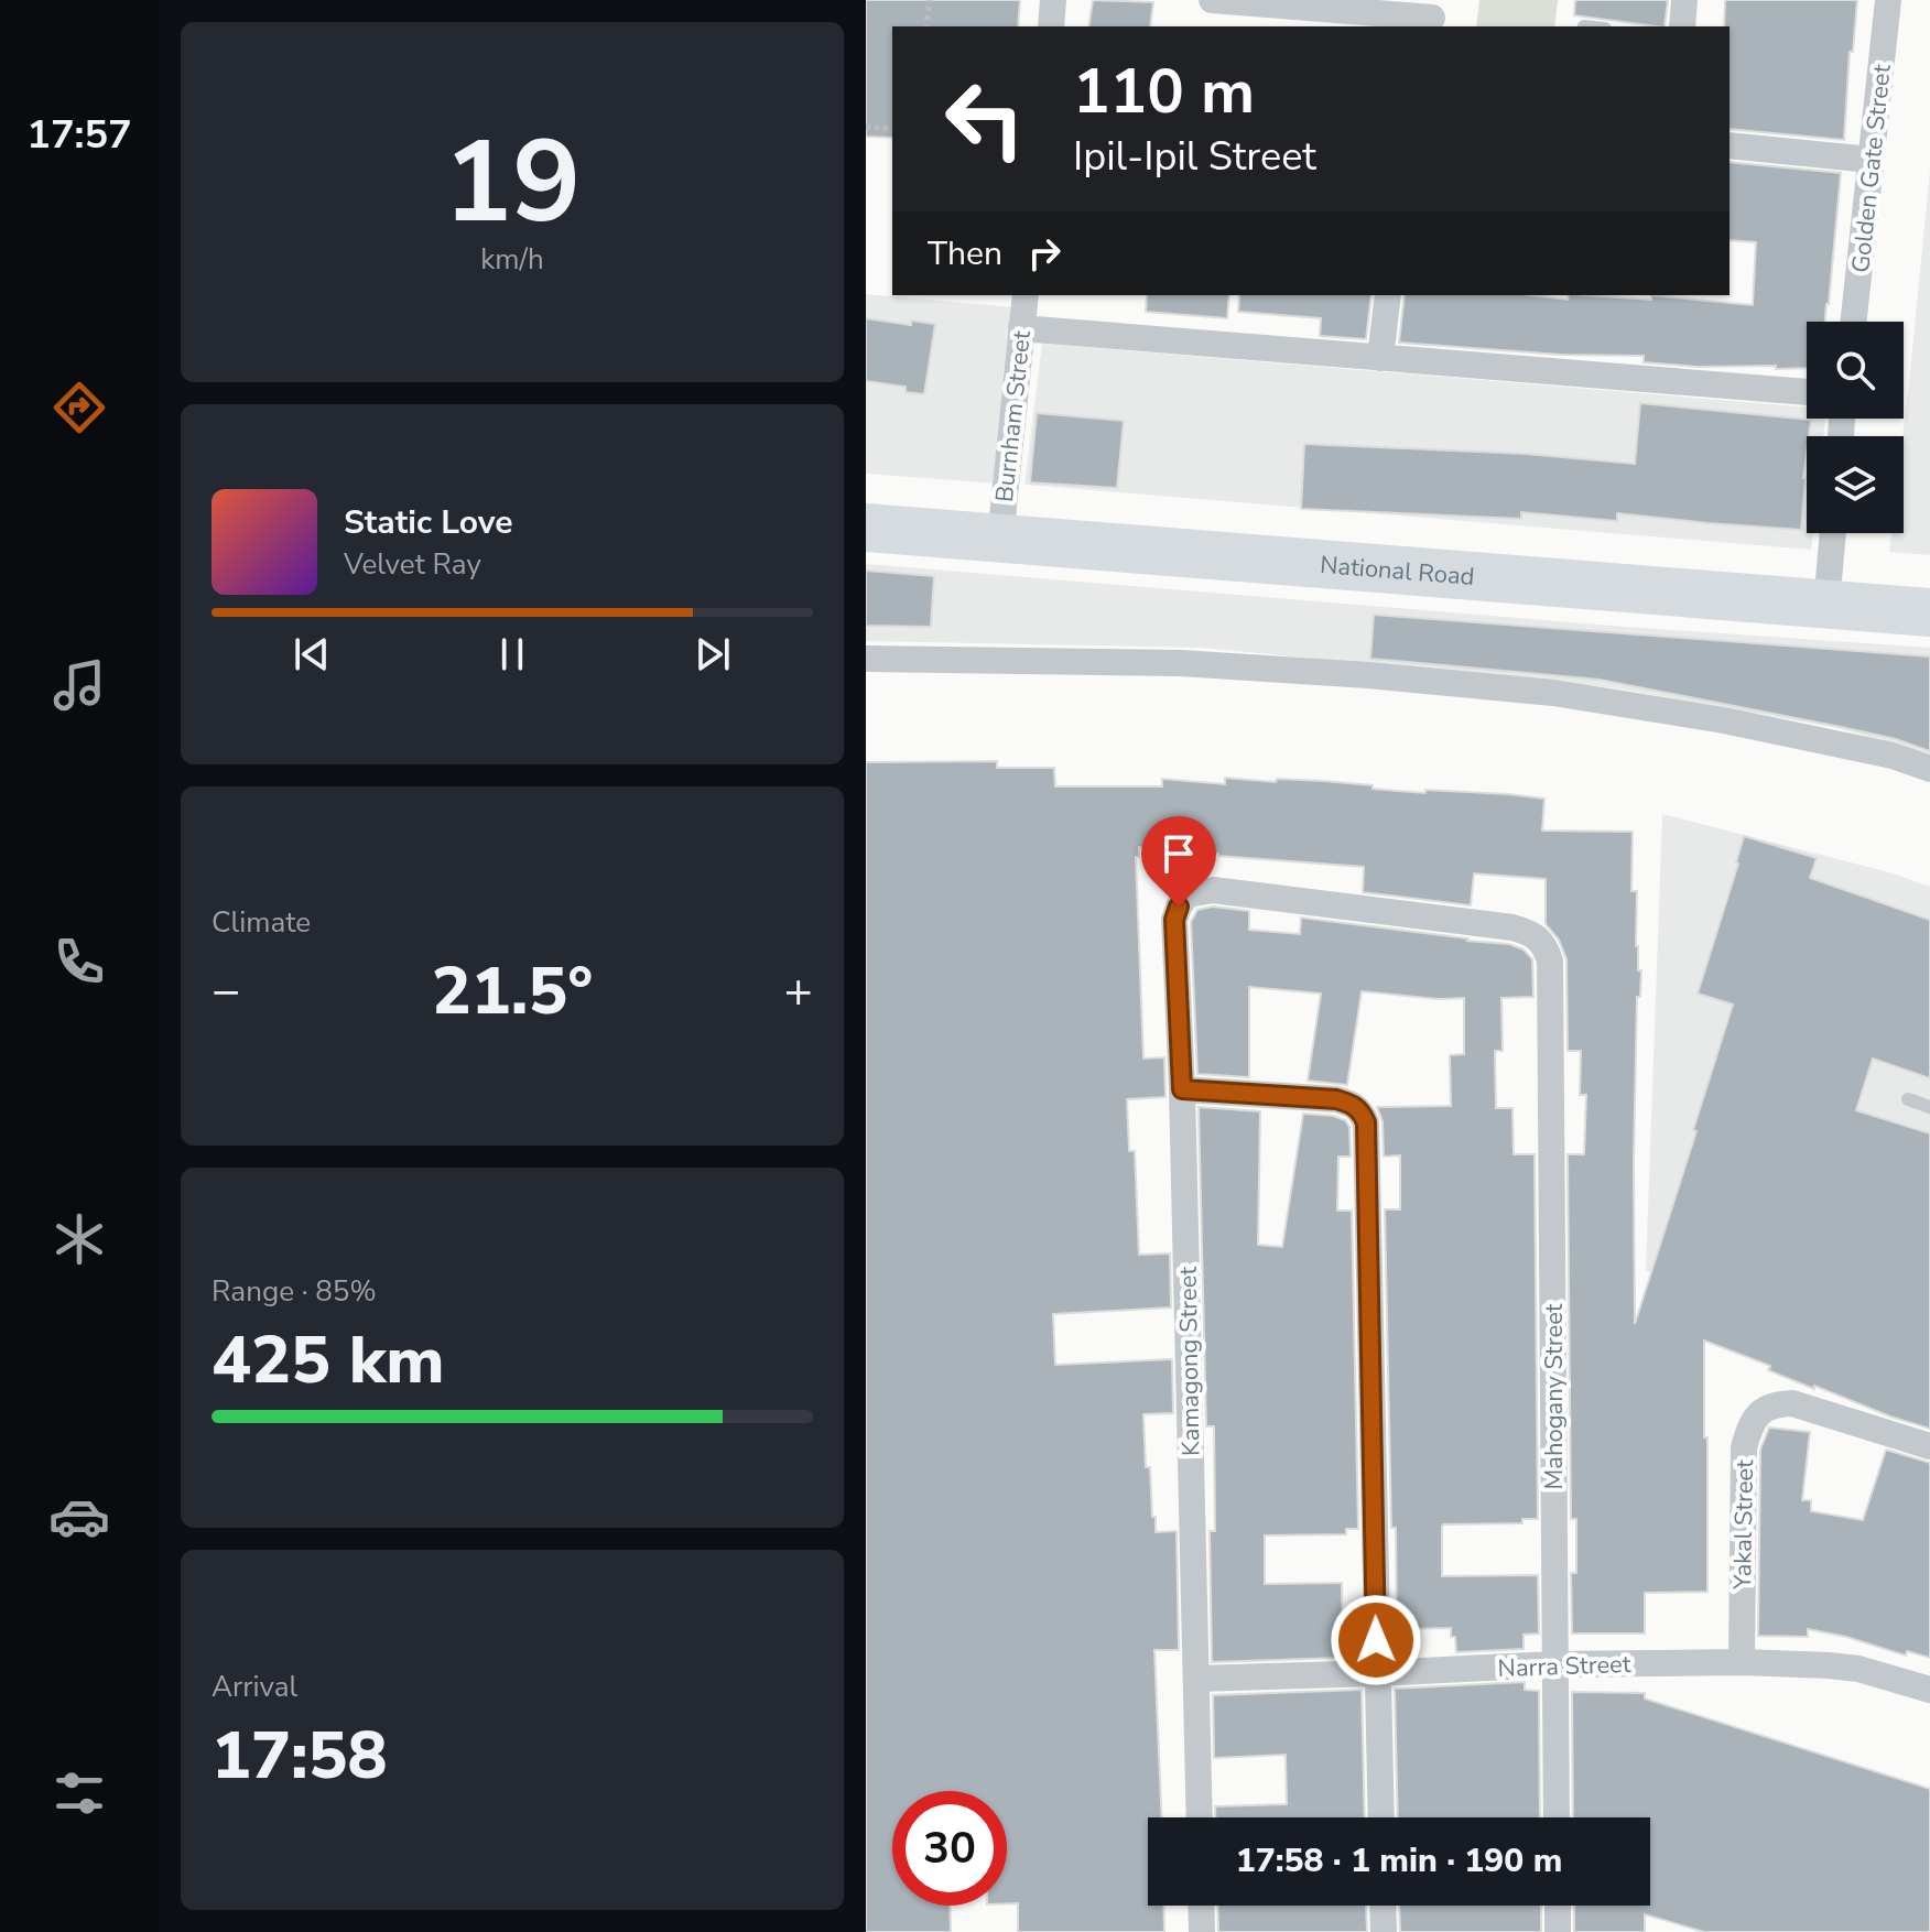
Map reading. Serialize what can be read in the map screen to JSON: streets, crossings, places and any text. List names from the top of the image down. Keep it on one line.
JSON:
{"streets":{"highway":["National Road"],"street":["Golden Gate Street","Burnham Street","Kamagong Street","Mahogany Street","Yakal Street","Narra Street"]},"crossings":[["Burnham Street","National Road"],["Kamagong Street","Mahogany Street"],["Kamagong Street","Narra Street"],["Mahogany Street","Narra Street"],["Yakal Street","Narra Street"]],"page":{"tabs":"17:57","tile":[["19","km/h"],"Climate",["Range · 85%","425 km"],["Arrival","17:58"]],"turn":["110 m","Ipil-Ipil Street"],"then":"Then","song":["Static Love","Velvet Ray"],"heat":["−","21.5°","+"],"limit":"30","trip":"17:58 · 1 min · 190 m"}}
